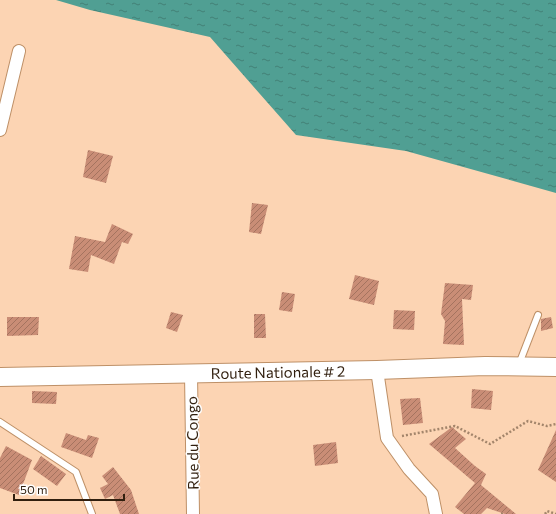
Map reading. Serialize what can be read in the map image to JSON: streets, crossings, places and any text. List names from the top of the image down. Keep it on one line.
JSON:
{"streets":{"main road":["Route Nationale # 2"],"street":["Rue du Congo"]},"crossings":[["Route Nationale # 2","Rue du Congo"]],"scale_bar":"50 m"}
